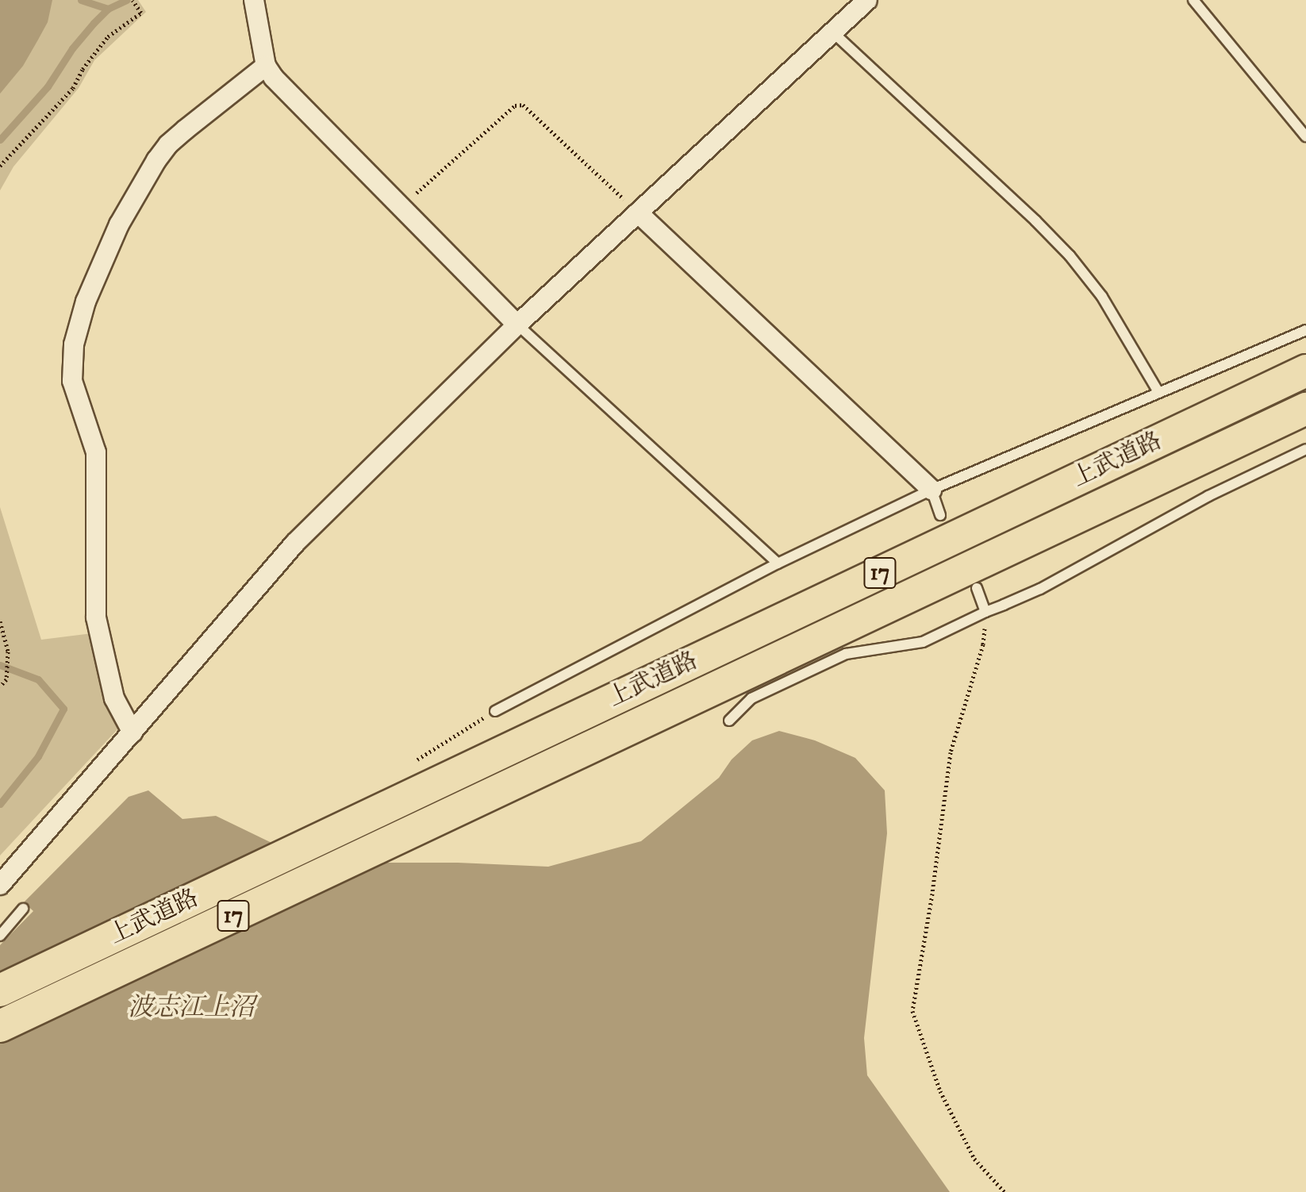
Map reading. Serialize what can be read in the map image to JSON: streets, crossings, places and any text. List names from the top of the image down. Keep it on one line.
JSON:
{"streets":{"highway":["上武道路","17"]},"water":["波志江上沼"]}
